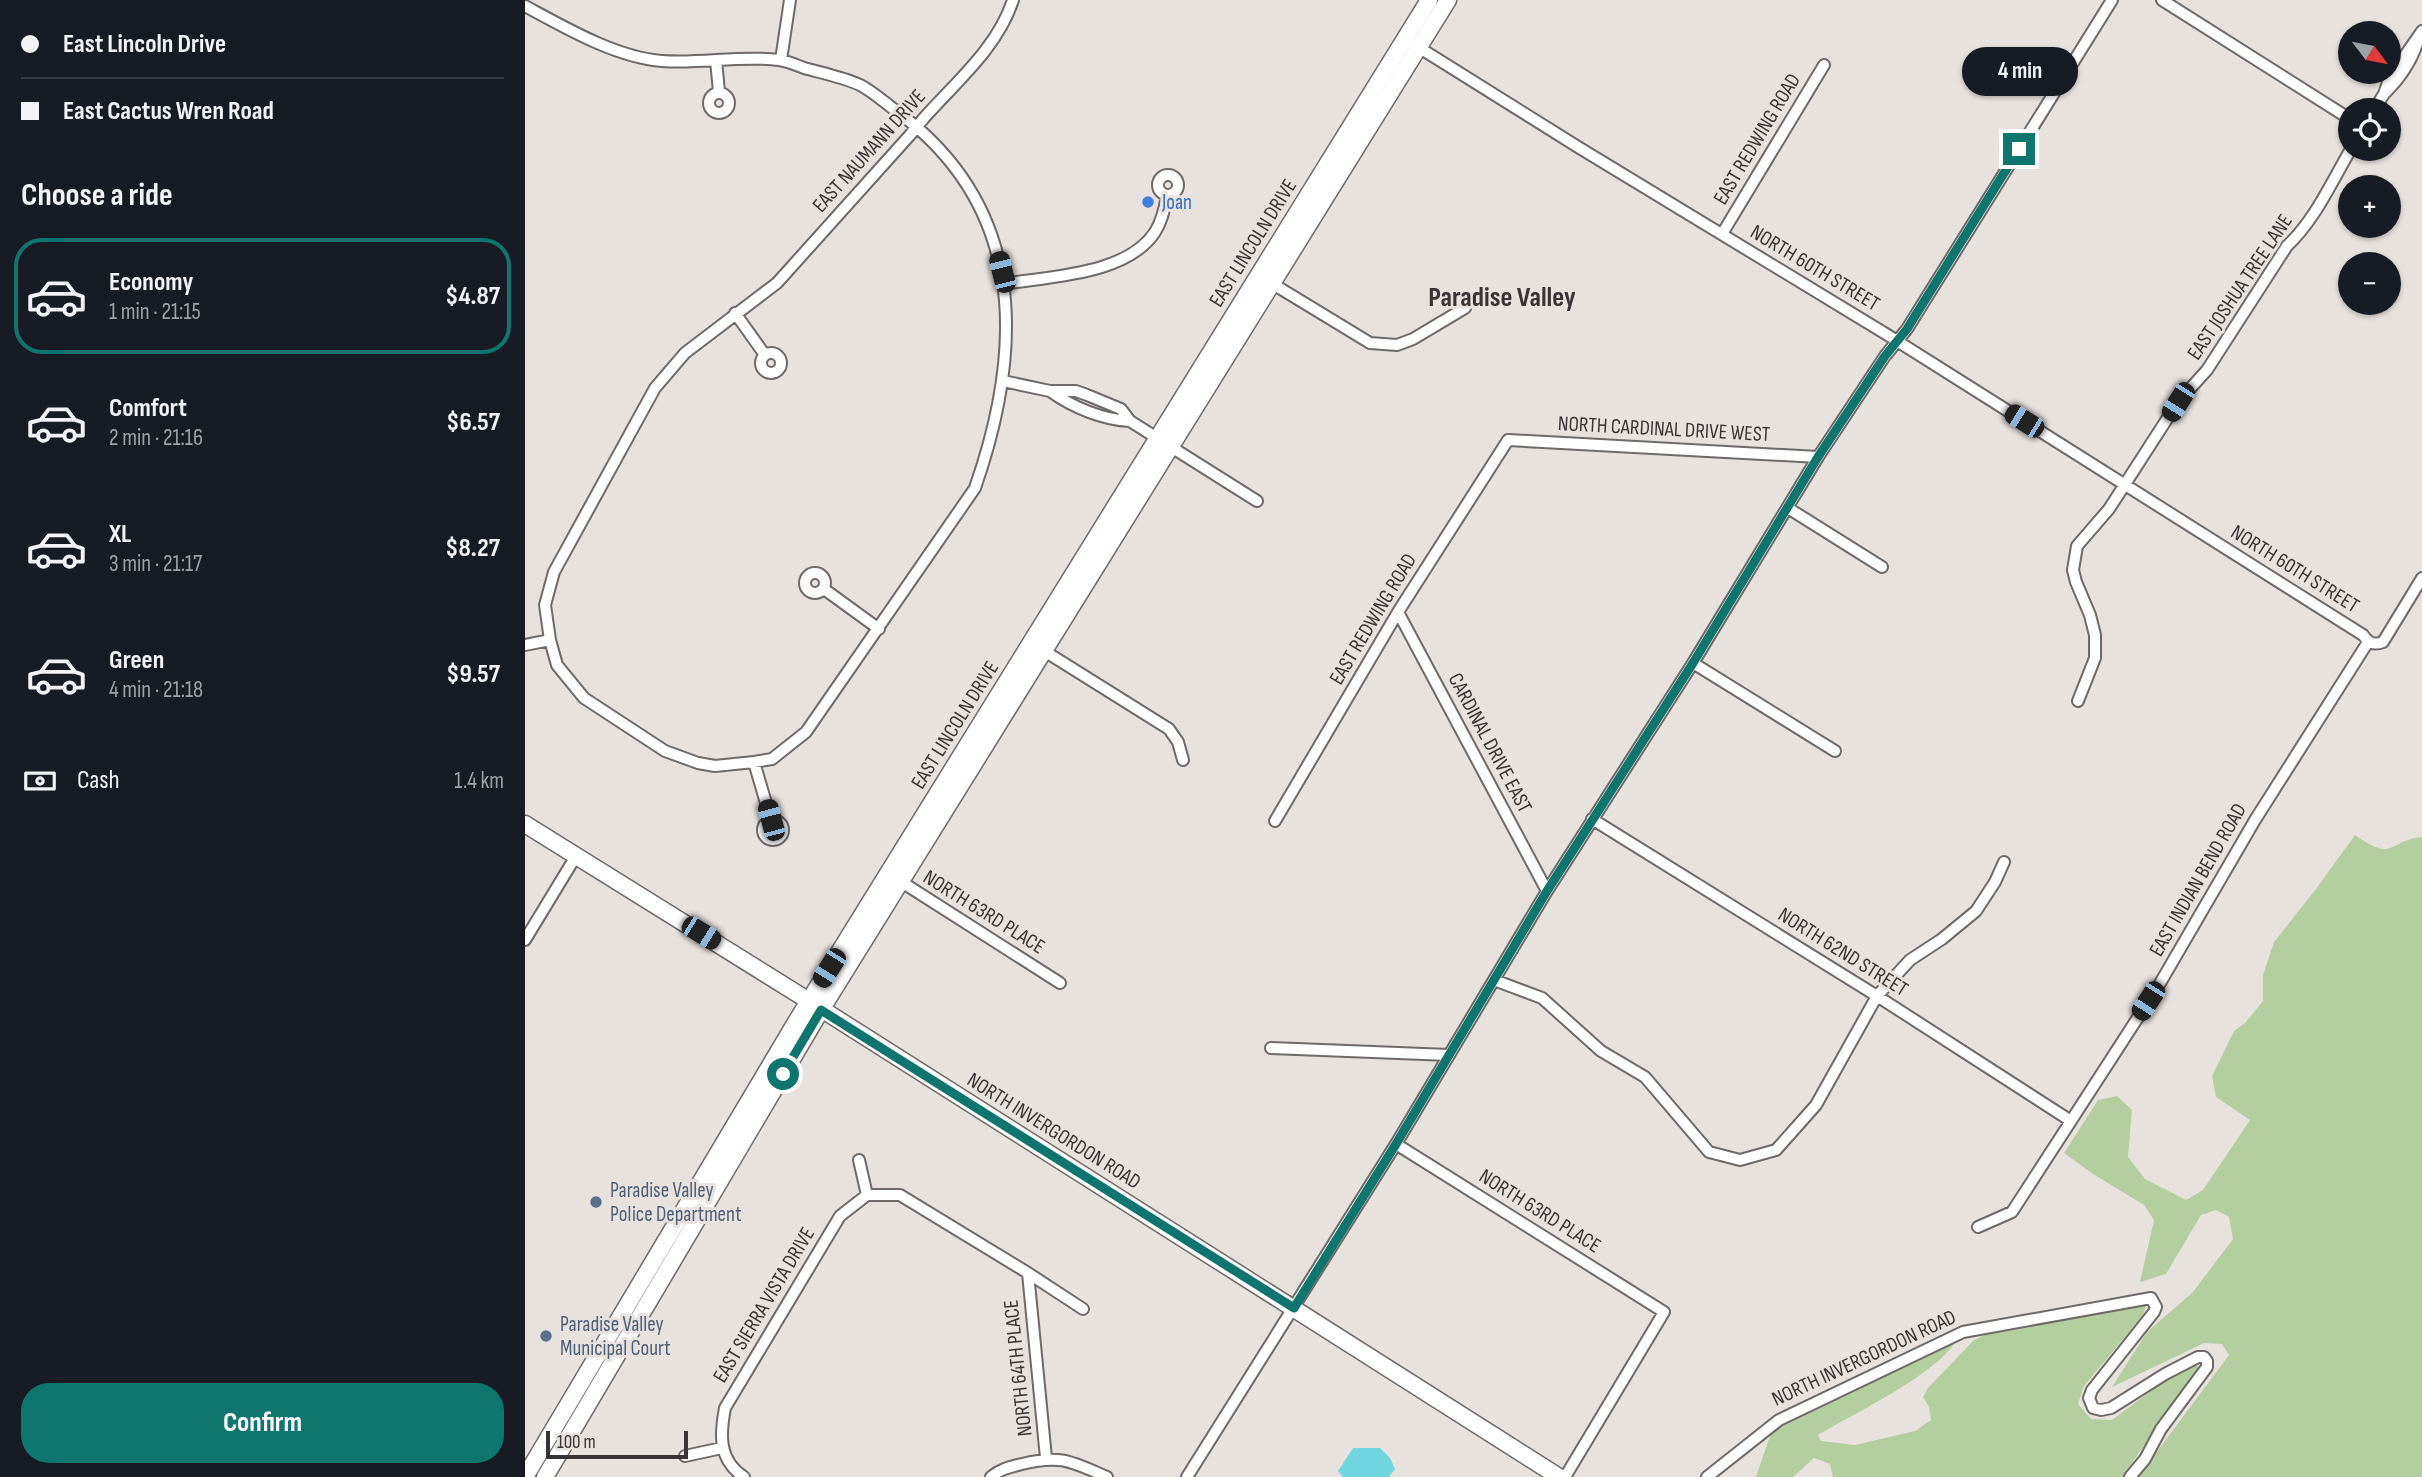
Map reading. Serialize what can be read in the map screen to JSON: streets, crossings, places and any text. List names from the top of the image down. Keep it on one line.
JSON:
{"streets":{"main road":["EAST LINCOLN DRIVE","NORTH INVERGORDON ROAD"],"street":["EAST REDWING ROAD","EAST NAUMANN DRIVE","NORTH 60TH STREET","EAST JOSHUA TREE LANE","NORTH CARDINAL DRIVE WEST","CARDINAL DRIVE EAST","EAST INDIAN BEND ROAD","NORTH 63RD PLACE","NORTH 62ND STREET","EAST SIERRA VISTA DRIVE","NORTH 64TH PLACE"]},"crossings":[["EAST REDWING ROAD","NORTH 60TH STREET"],["EAST REDWING ROAD","NORTH CARDINAL DRIVE WEST"],["EAST REDWING ROAD","CARDINAL DRIVE EAST"],["EAST LINCOLN DRIVE","NORTH 60TH STREET"],["EAST LINCOLN DRIVE","NORTH 63RD PLACE"],["EAST LINCOLN DRIVE","NORTH INVERGORDON ROAD"],["NORTH 60TH STREET","EAST JOSHUA TREE LANE"],["NORTH 60TH STREET","EAST INDIAN BEND ROAD"],["EAST INDIAN BEND ROAD","NORTH 62ND STREET"],["EAST SIERRA VISTA DRIVE","NORTH 64TH PLACE"]],"districts":["Paradise Valley"],"places":["Joan","Paradise Valley Police Department","Paradise Valley Municipal Court"],"scale_bar":"100 m","north":"bottom right","page":{"banner":["East Lincoln Drive","East Cactus Wren Road"],"map_buttons":["+","−"],"bubble":"4 min","heading":"Choose a ride","list":[{"name":"Economy","note":"1 min · 21:15","value":"$4.87"},{"name":"Comfort","note":"2 min · 21:16","value":"$6.57"},{"name":"XL","note":"3 min · 21:17","value":"$8.27"},{"name":"Green","note":"4 min · 21:18","value":"$9.57"}],"pay":["Cash","1.4 km"],"buttons":"Confirm","scale":"100 m"}}
